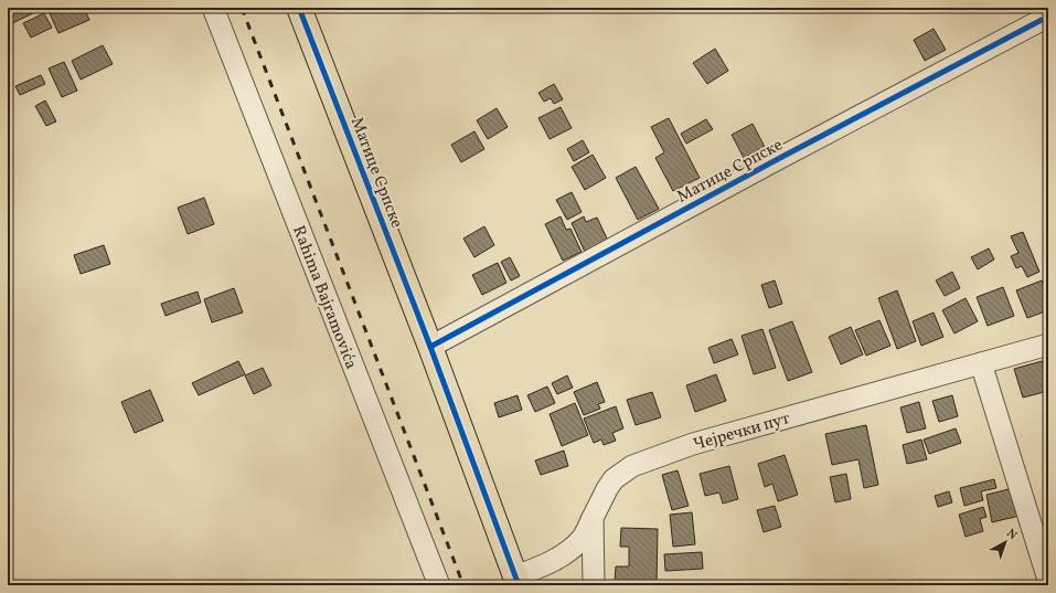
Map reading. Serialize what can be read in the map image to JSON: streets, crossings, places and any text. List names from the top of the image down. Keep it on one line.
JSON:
{"streets":{"main road":["Матице Српске"],"street":["Rahima Bajramovića","Чејречки пут"]},"north":"top right"}
